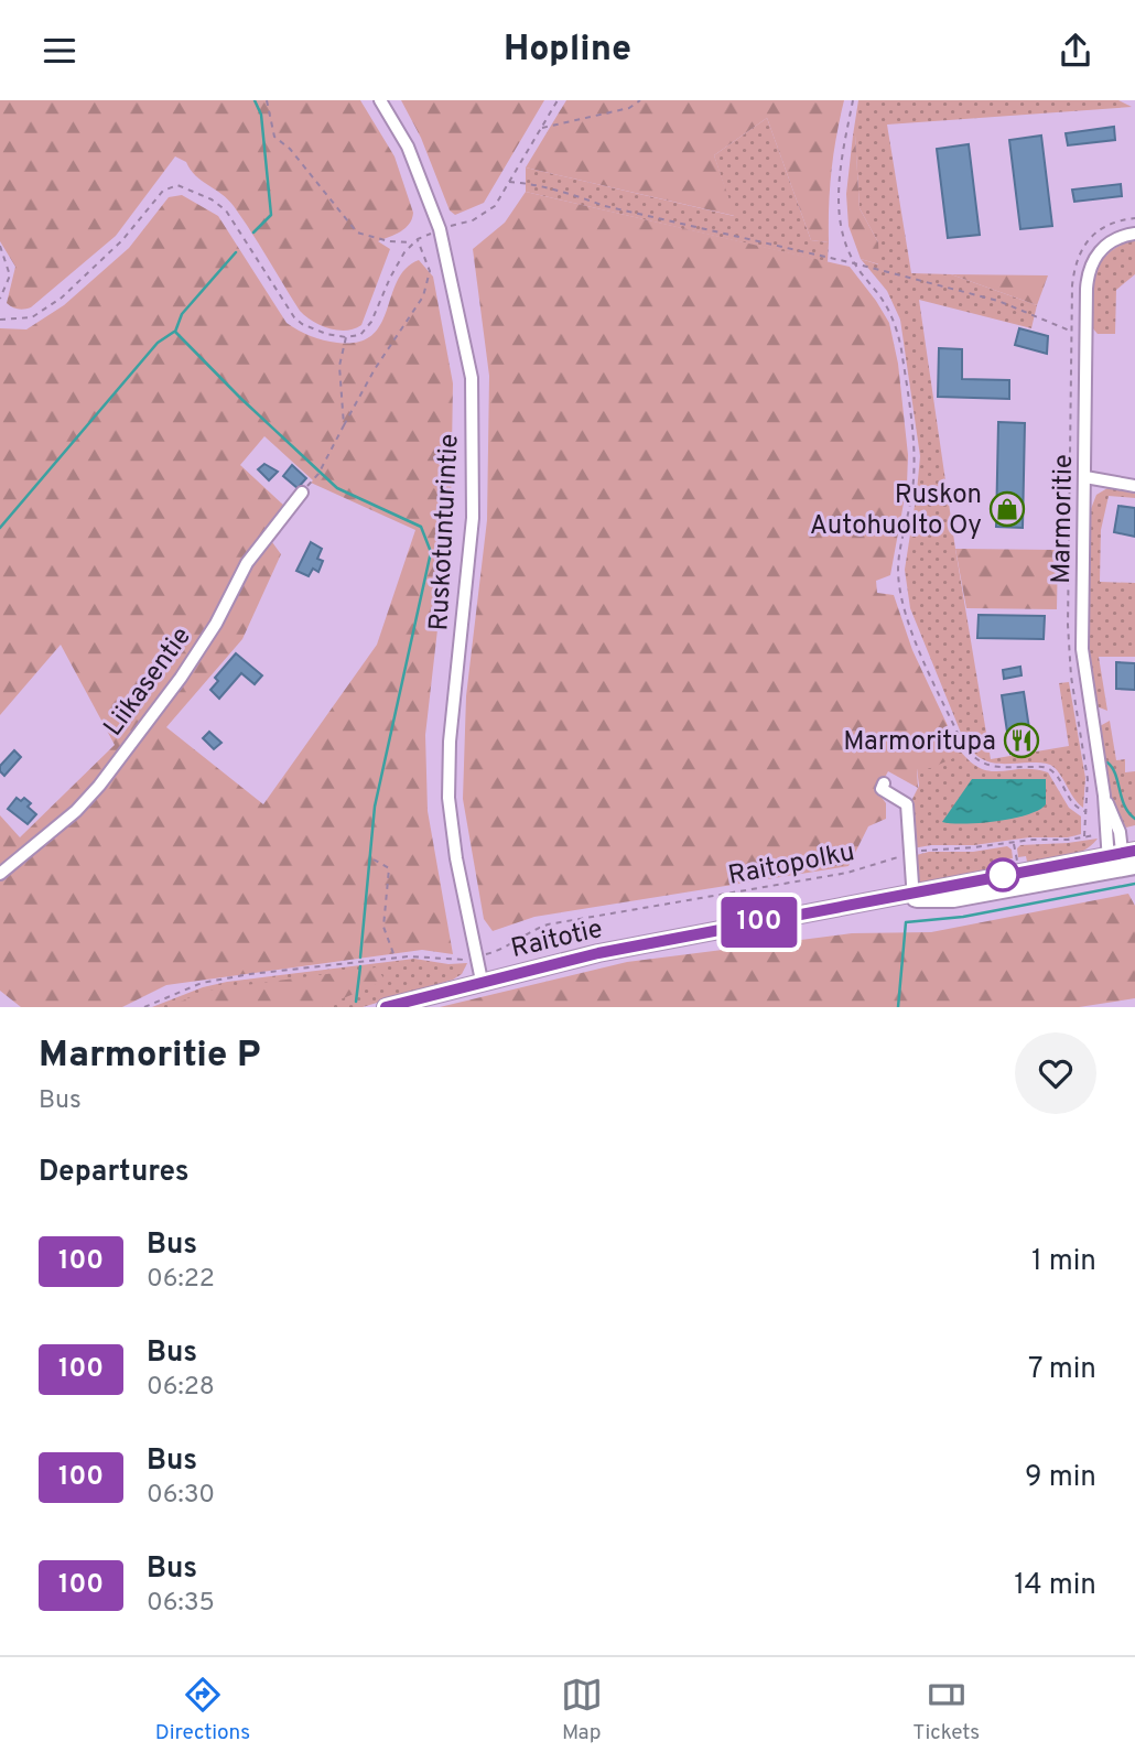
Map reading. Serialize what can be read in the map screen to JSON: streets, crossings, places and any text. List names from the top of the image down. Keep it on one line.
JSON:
{"streets":{"main road":["Raitotie"],"street":["Marmoritie","Ruskotunturintie","Liikasentie"],"path":["Raitopolku"]},"crossings":[["Marmoritie","Raitopolku"],["Marmoritie","Raitotie"],["Ruskotunturintie","Raitopolku"],["Ruskotunturintie","Raitotie"]],"places":{"shop":["Ruskon Autohuolto Oy"],"restaurant":["Marmoritupa"]},"lines":["bus line 100"],"page":{"header":"Hopline","on_map":"100","heading":[["Marmoritie P","Bus"],"Departures"],"list":[{"mark":"100","name":"Bus","note":"06:22","value":"1 min"},{"mark":"100","name":"Bus","note":"06:28","value":"7 min"},{"mark":"100","name":"Bus","note":"06:30","value":"9 min"},{"mark":"100","name":"Bus","note":"06:35","value":"14 min"}],"tabs":["Directions","Map","Tickets"]}}
